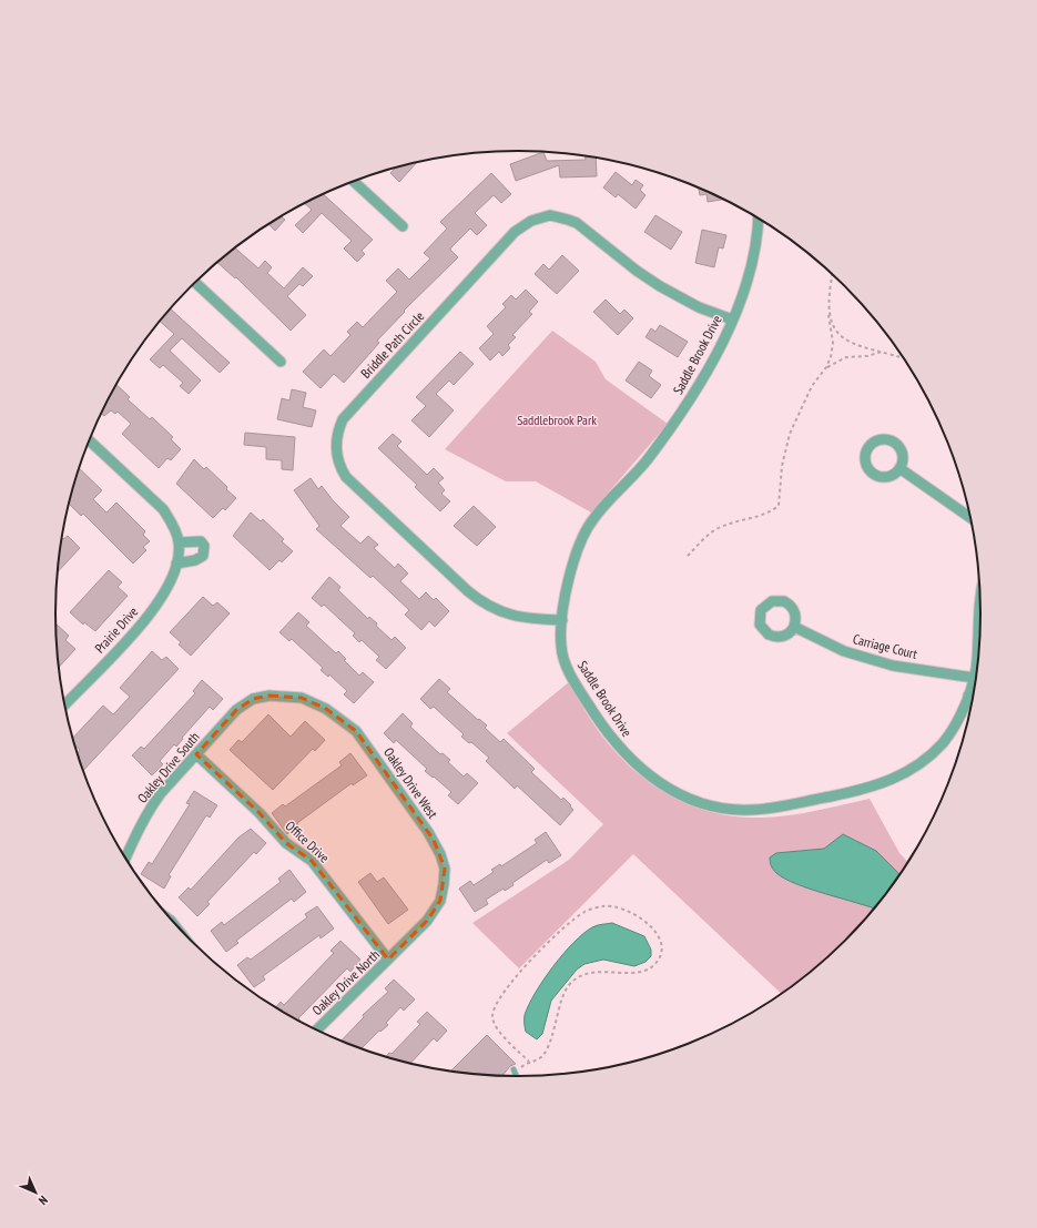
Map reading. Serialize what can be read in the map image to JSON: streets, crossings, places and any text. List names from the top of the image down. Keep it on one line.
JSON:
{"streets":{"street":["Briddle Path Circle","Saddle Brook Drive","Prairie Drive","Carriage Court","Oakley Drive South","Oakley Drive West","Office Drive","Oakley Drive North"]},"crossings":[["Briddle Path Circle","Saddle Brook Drive"],["Saddle Brook Drive","Carriage Court"],["Oakley Drive South","Oakley Drive West"],["Oakley Drive South","Office Drive"],["Oakley Drive West","Oakley Drive North"],["Office Drive","Oakley Drive North"]],"parks":["Saddlebrook Park"],"north":"bottom right"}
